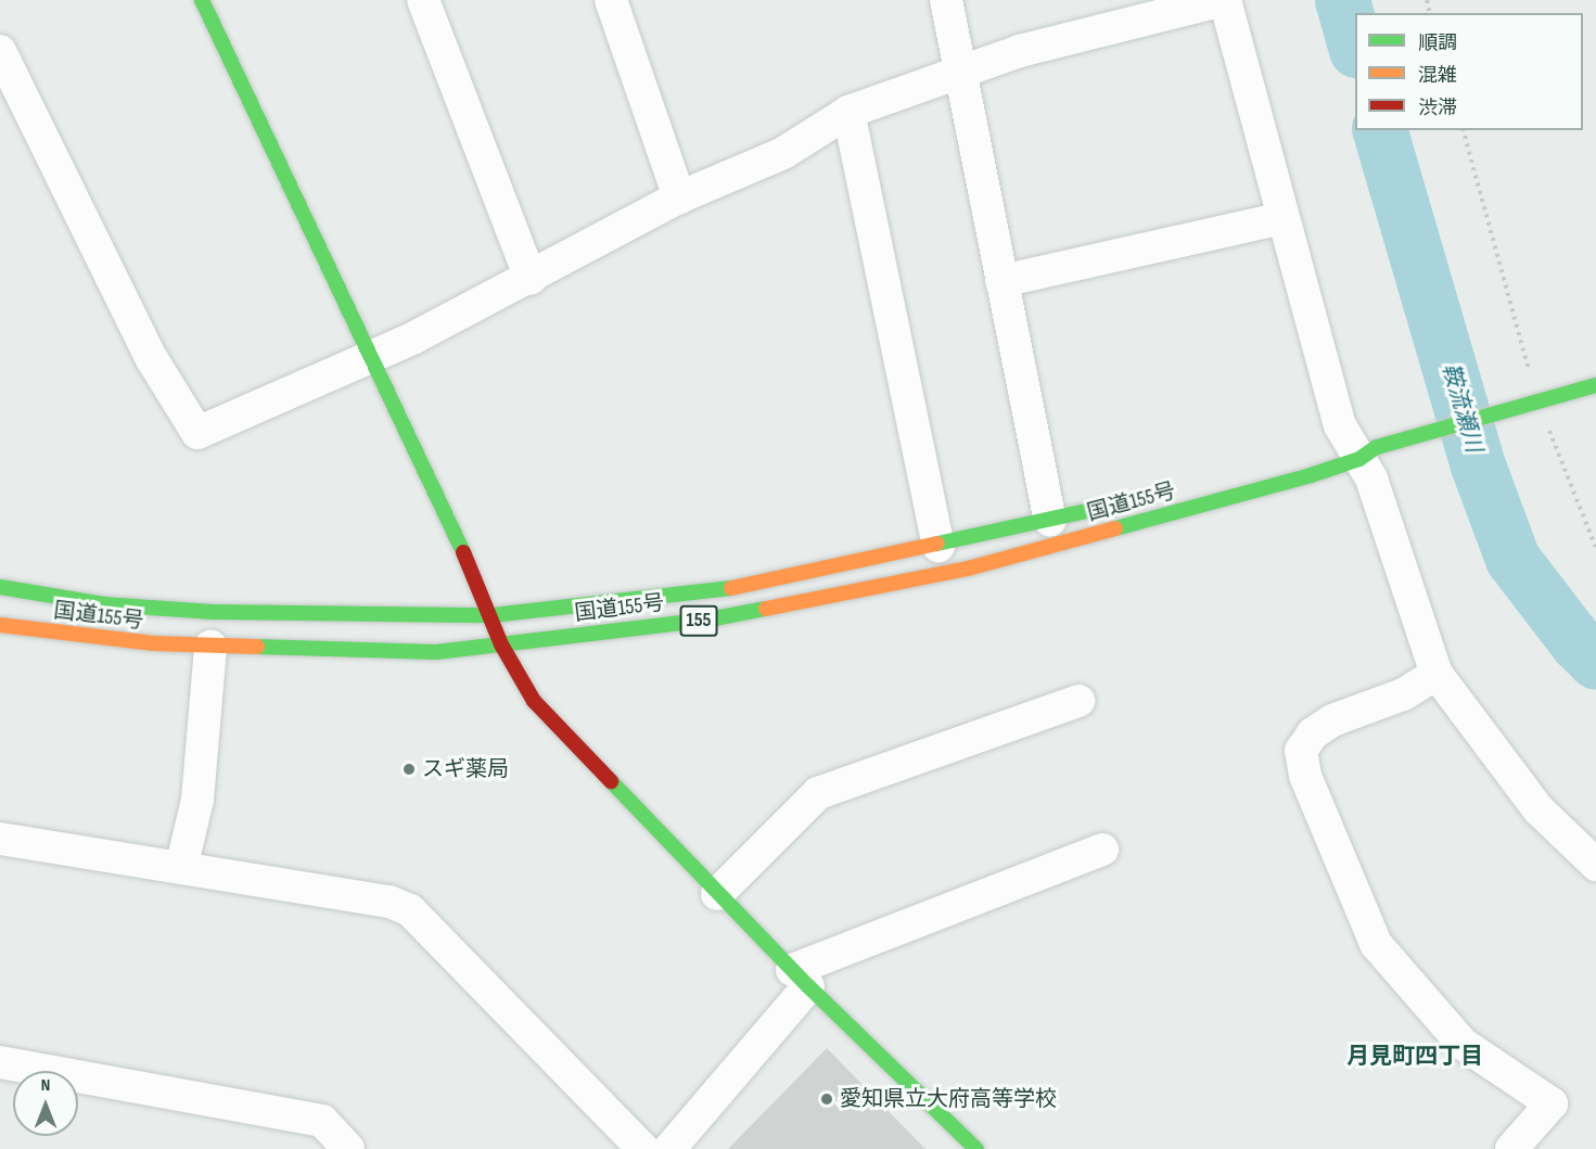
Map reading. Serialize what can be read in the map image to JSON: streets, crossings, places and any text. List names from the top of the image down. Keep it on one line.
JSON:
{"streets":{"main road":["国道155号","155"]},"districts":["月見町四丁目"],"water":["鞍流瀬川"],"places":["スギ薬局","愛知県立大府高等学校"],"legend":["順調","混雑","渋滞"],"north":"top"}
